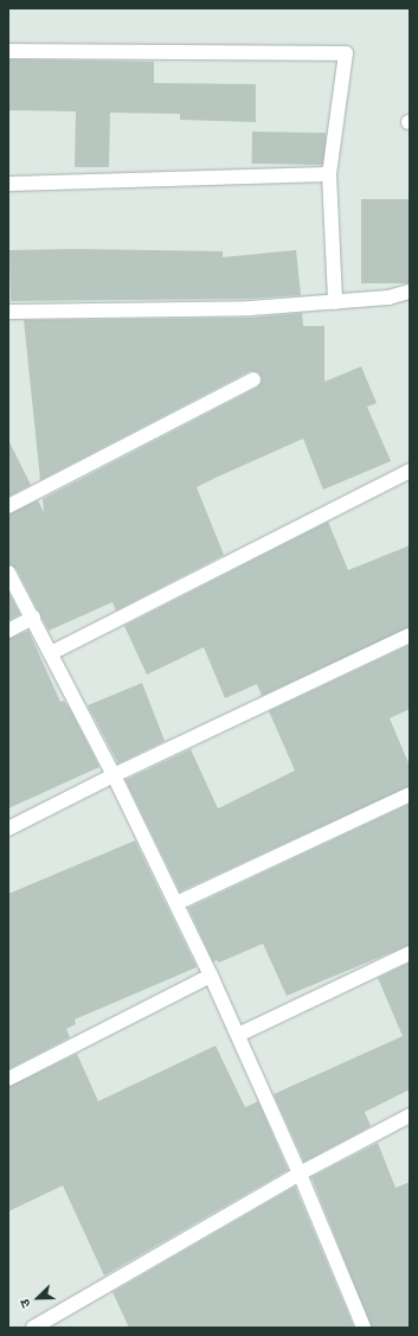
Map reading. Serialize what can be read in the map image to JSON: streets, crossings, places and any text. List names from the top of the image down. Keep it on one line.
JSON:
{"north":"bottom left"}
